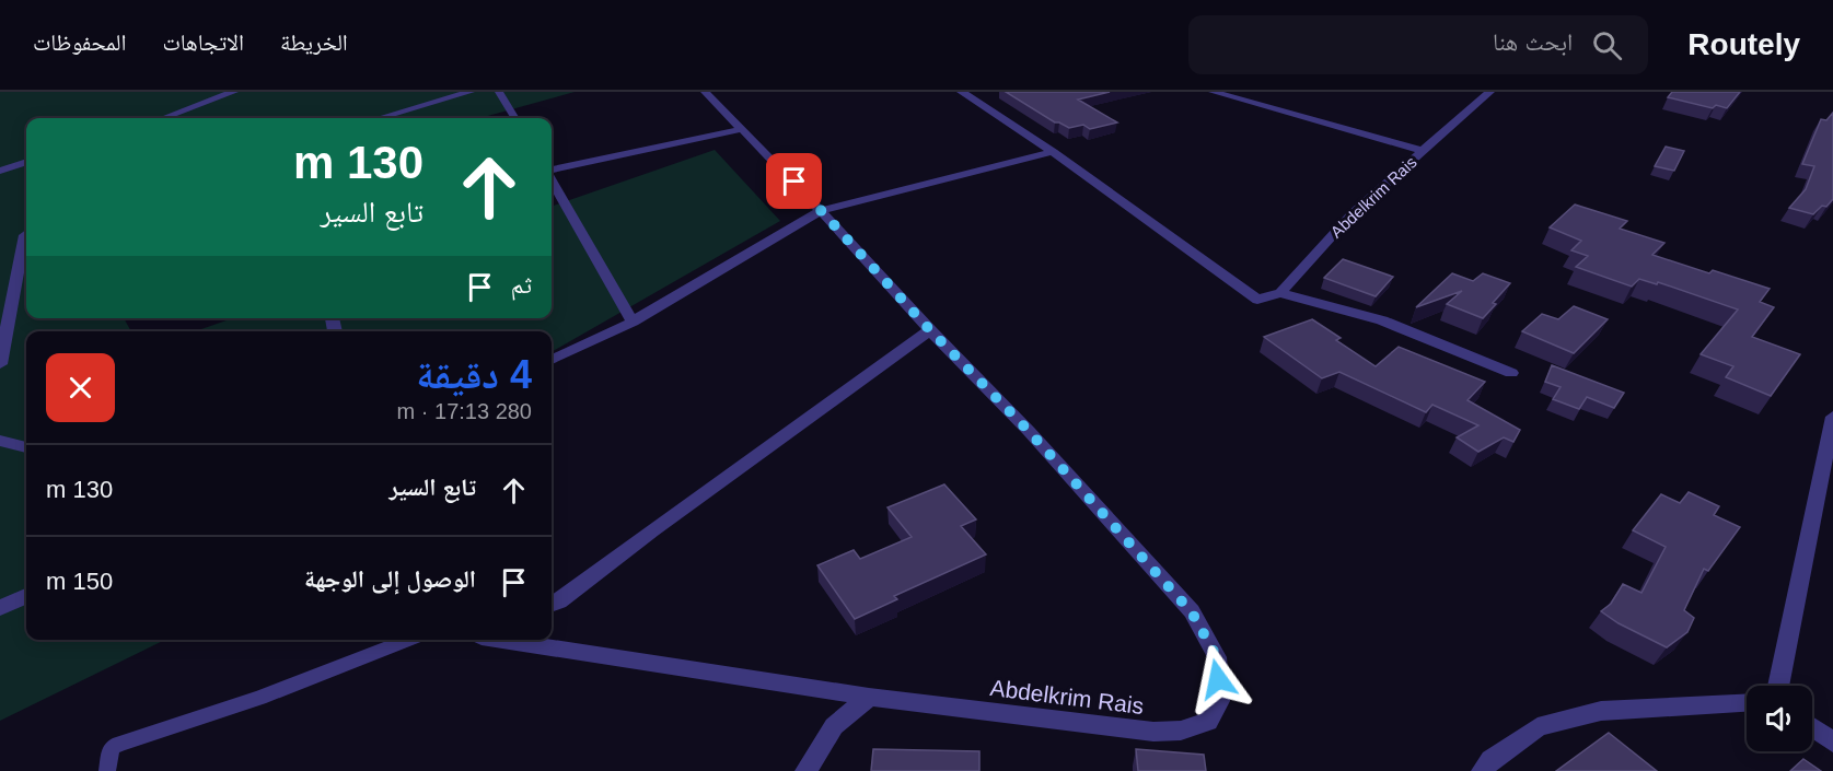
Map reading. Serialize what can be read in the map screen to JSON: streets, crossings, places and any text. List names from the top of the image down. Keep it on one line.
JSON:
{"streets":{"street":["Abdelkrim Rais"]},"page":{"header":"Routely","search":"ابحث هنا","nav":["الخريطة","الاتجاهات","المحفوظات"],"turn":["130 m","تابع السير"],"then":"ثم","heading":["4 دقيقة","280 m · 17:13"],"list":[{"name":"تابع السير","value":"130 m"},{"name":"الوصول إلى الوجهة","value":"150 m"}]}}
